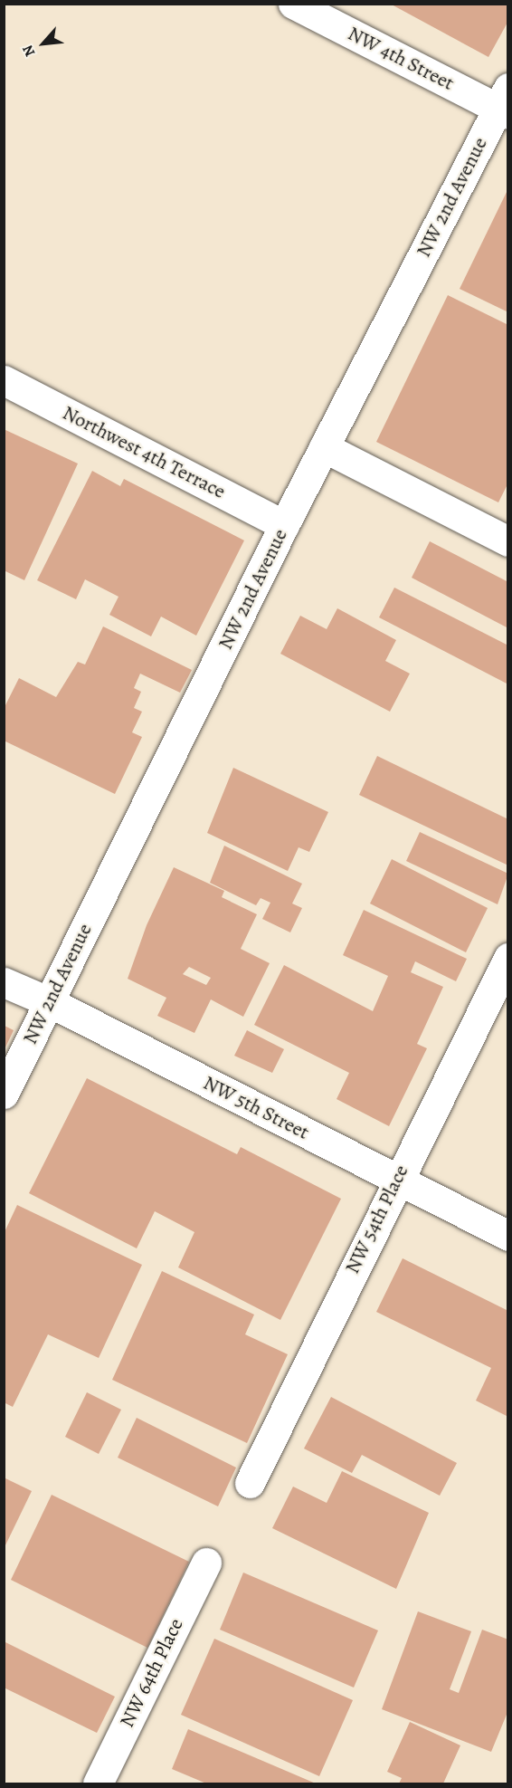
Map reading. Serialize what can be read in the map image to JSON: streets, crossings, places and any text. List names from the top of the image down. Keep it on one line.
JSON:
{"streets":{"street":["NW 4th Street","NW 2nd Avenue","Northwest 4th Terrace","NW 5th Street","NW 54th Place","NW 64th Place"]},"crossings":[["NW 4th Street","NW 2nd Avenue"],["NW 2nd Avenue","Northwest 4th Terrace"],["NW 2nd Avenue","NW 5th Street"],["NW 5th Street","NW 54th Place"]],"north":"bottom left"}
